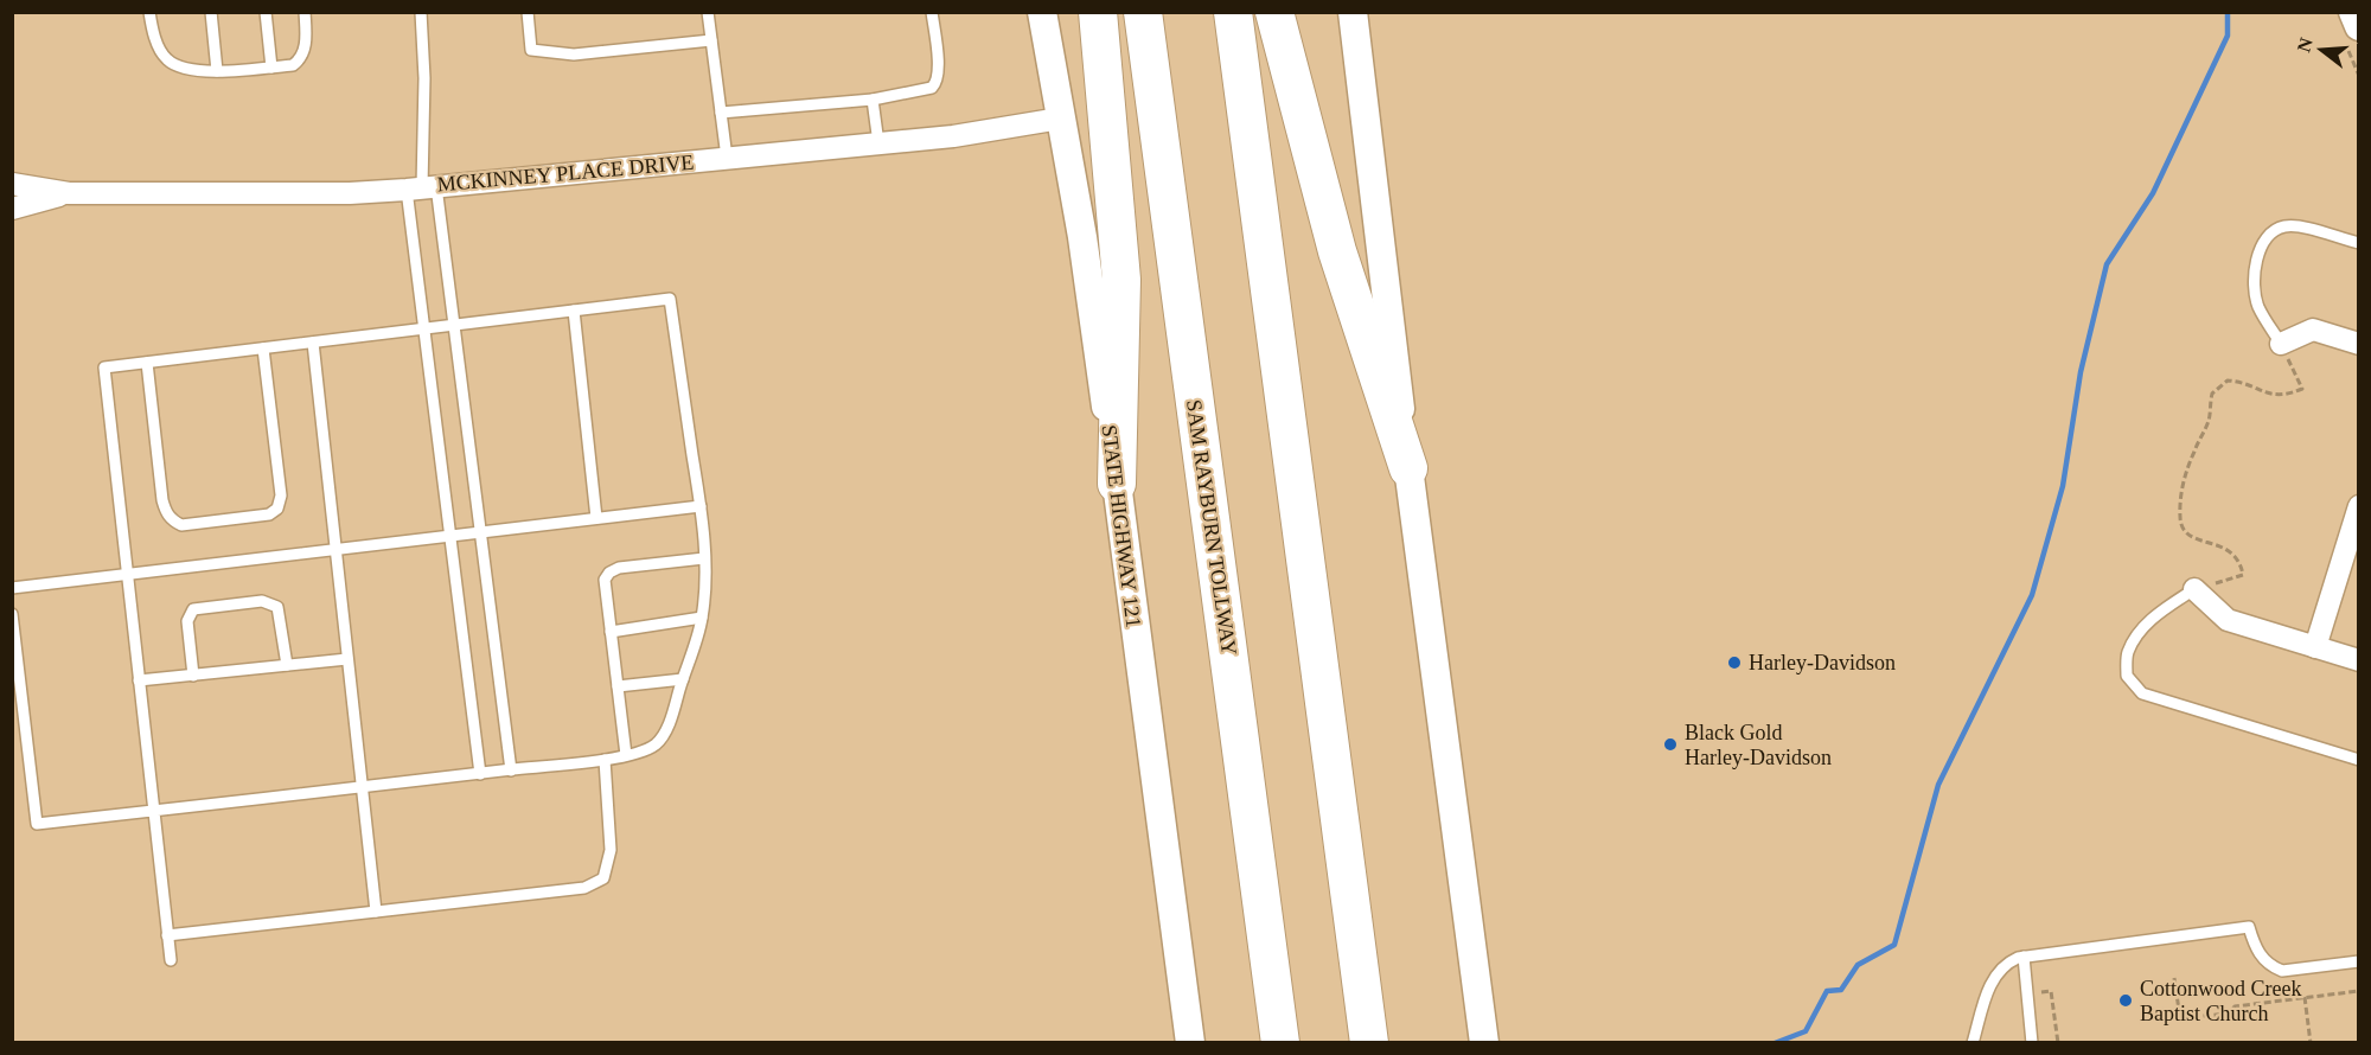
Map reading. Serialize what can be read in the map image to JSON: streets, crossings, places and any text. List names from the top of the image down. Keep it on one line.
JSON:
{"streets":{"highway":["SAM RAYBURN TOLLWAY"],"main road":["STATE HIGHWAY 121"],"street":["MCKINNEY PLACE DRIVE"]},"crossings":[["MCKINNEY PLACE DRIVE","STATE HIGHWAY 121"]],"places":["Harley-Davidson","Black Gold Harley-Davidson","Cottonwood Creek Baptist Church"],"north":"left"}
